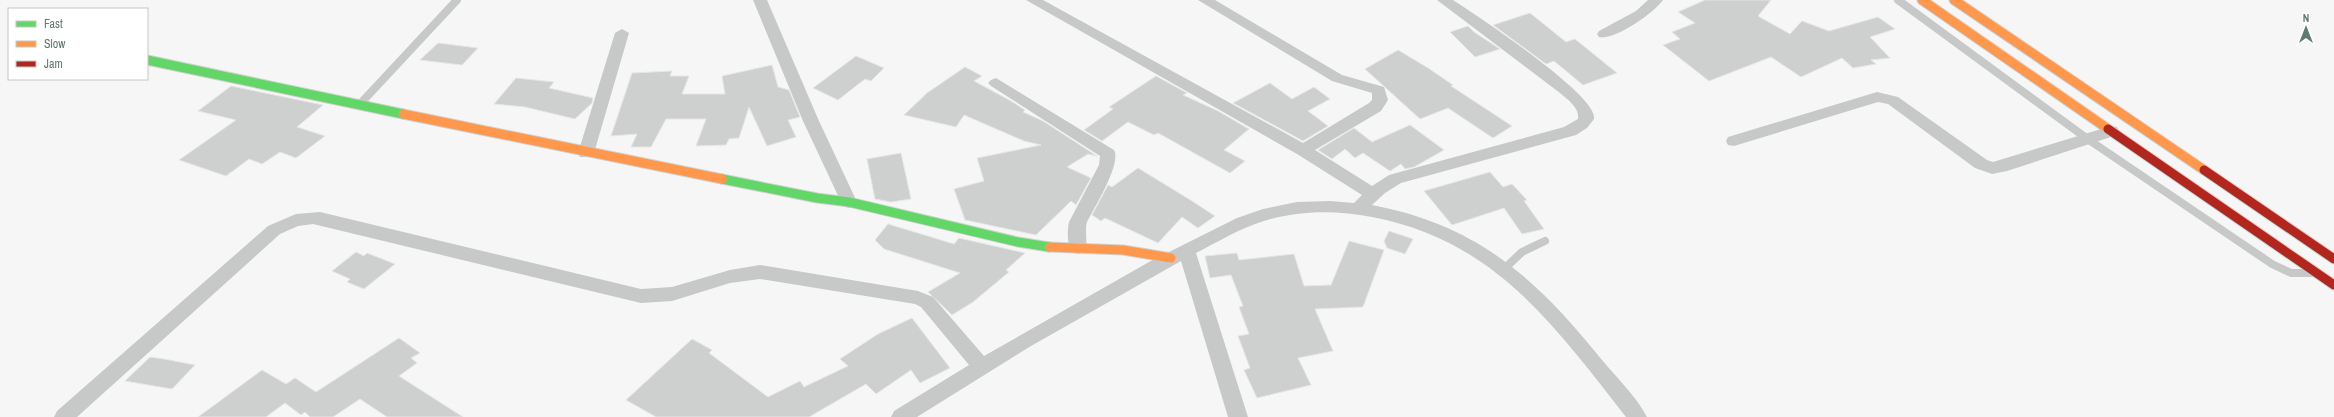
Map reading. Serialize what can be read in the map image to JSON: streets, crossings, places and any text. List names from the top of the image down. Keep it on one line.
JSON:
{"legend":["Fast","Slow","Jam"],"north":"top"}
